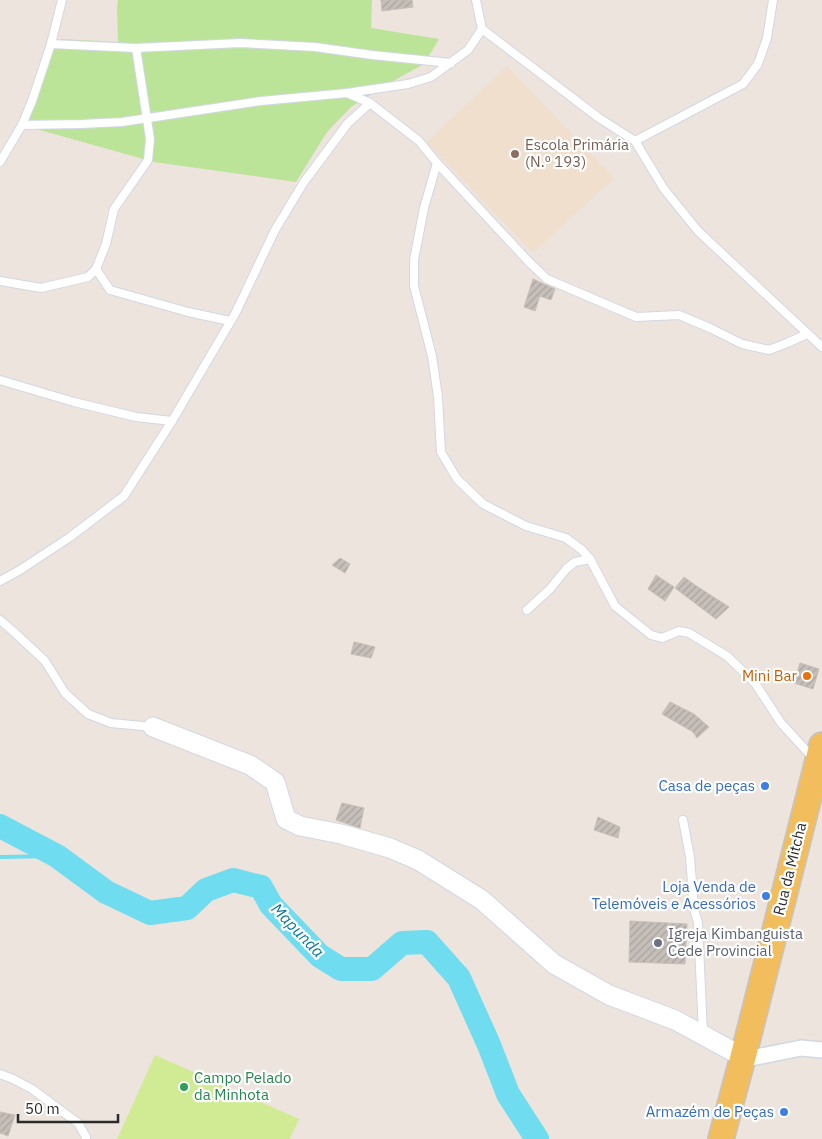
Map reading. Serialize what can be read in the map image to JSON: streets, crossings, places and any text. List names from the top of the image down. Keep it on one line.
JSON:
{"streets":{"main road":["Rua da Mitcha"]},"water":["Mapunda"],"places":["Escola Primária (N.º 193)","Mini Bar","Casa de peças","Loja Venda de Telemóveis e Acessórios","Igreja Kimbanguista Cede Provincial","Campo Pelado da Minhota","Armazém de Peças"],"scale_bar":"50 m"}
